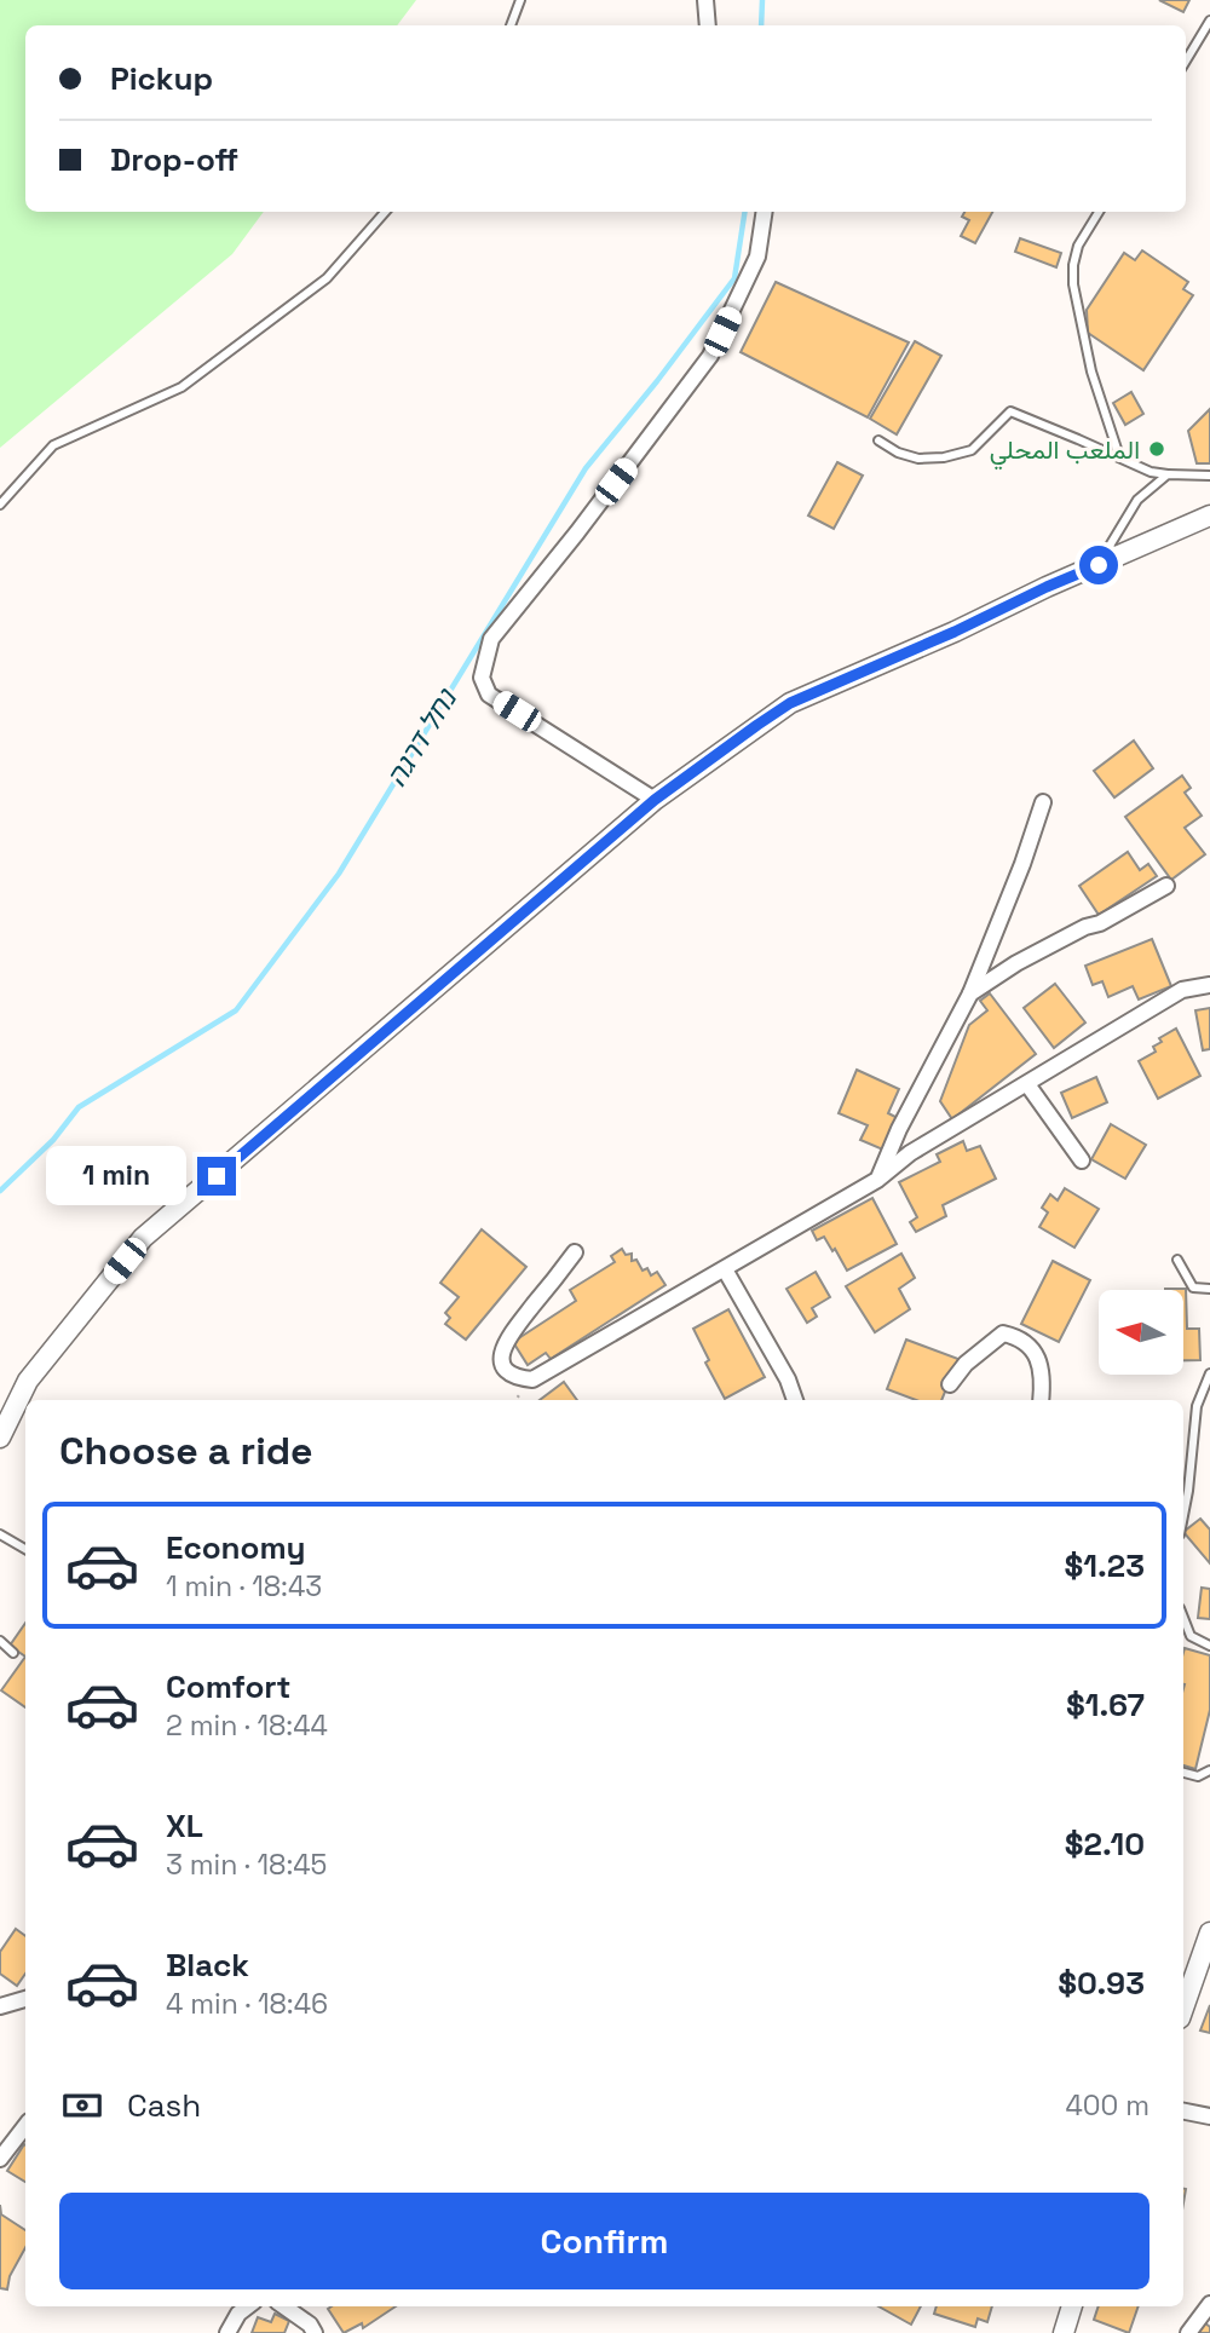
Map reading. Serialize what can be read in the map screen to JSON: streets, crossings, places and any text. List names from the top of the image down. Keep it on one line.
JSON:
{"water":["נחל דרגה"],"places":["الملعب المحلي"],"north":"left","page":{"banner":["Pickup","Drop-off"],"bubble":"1 min","heading":"Choose a ride","list":[{"name":"Economy","note":"1 min · 18:43","value":"$1.23"},{"name":"Comfort","note":"2 min · 18:44","value":"$1.67"},{"name":"XL","note":"3 min · 18:45","value":"$2.10"},{"name":"Black","note":"4 min · 18:46","value":"$0.93"}],"pay":["Cash","400 m"],"buttons":"Confirm"}}
